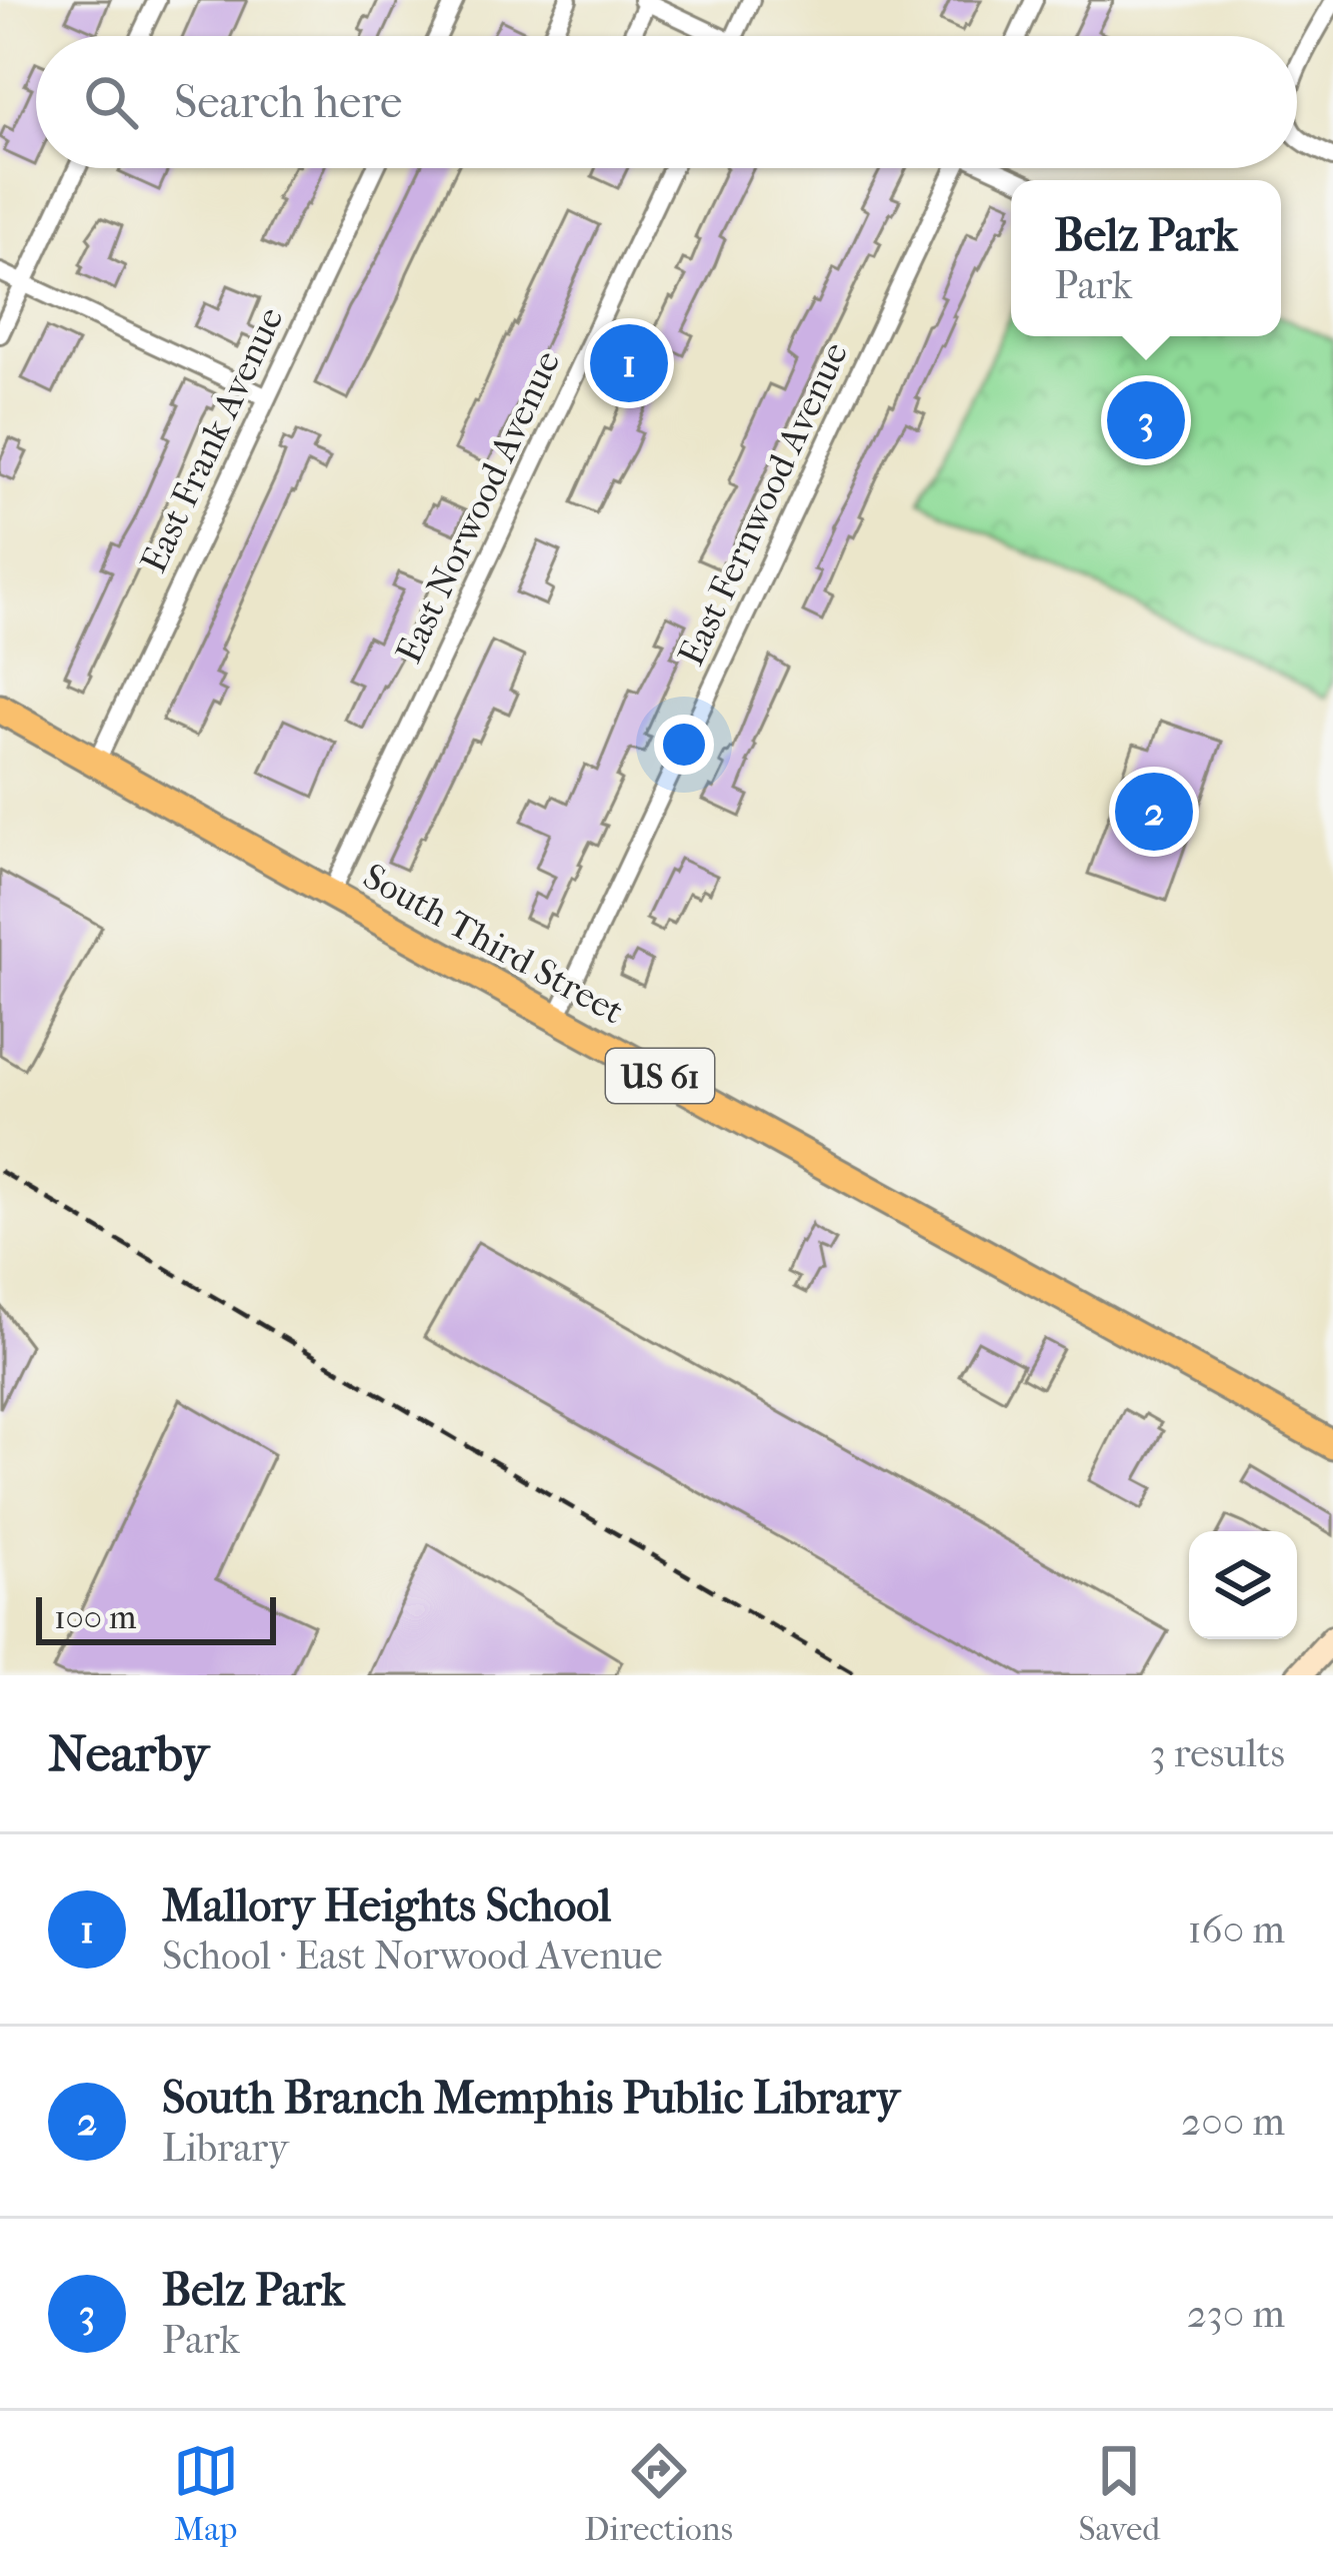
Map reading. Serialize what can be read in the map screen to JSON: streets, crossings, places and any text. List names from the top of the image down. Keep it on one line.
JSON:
{"streets":{"main road":["South Third Street","US 61"],"street":["East Frank Avenue","East Fernwood Avenue","East Norwood Avenue"]},"crossings":[["East Frank Avenue","South Third Street"],["East Fernwood Avenue","South Third Street"],["East Norwood Avenue","South Third Street"]],"scale_bar":"100 m","page":{"search":"Search here","popup":["Belz Park","Park"],"pins":["1","3","2"],"scale":"100 m","heading":["Nearby","3 results"],"list":[{"mark":"1","name":"Mallory Heights School","note":"School · East Norwood Avenue","value":"160 m"},{"mark":"2","name":"South Branch Memphis Public Library","note":"Library","value":"200 m"},{"mark":"3","name":"Belz Park","note":"Park","value":"230 m"}],"nav":["Map","Directions","Saved"]}}
